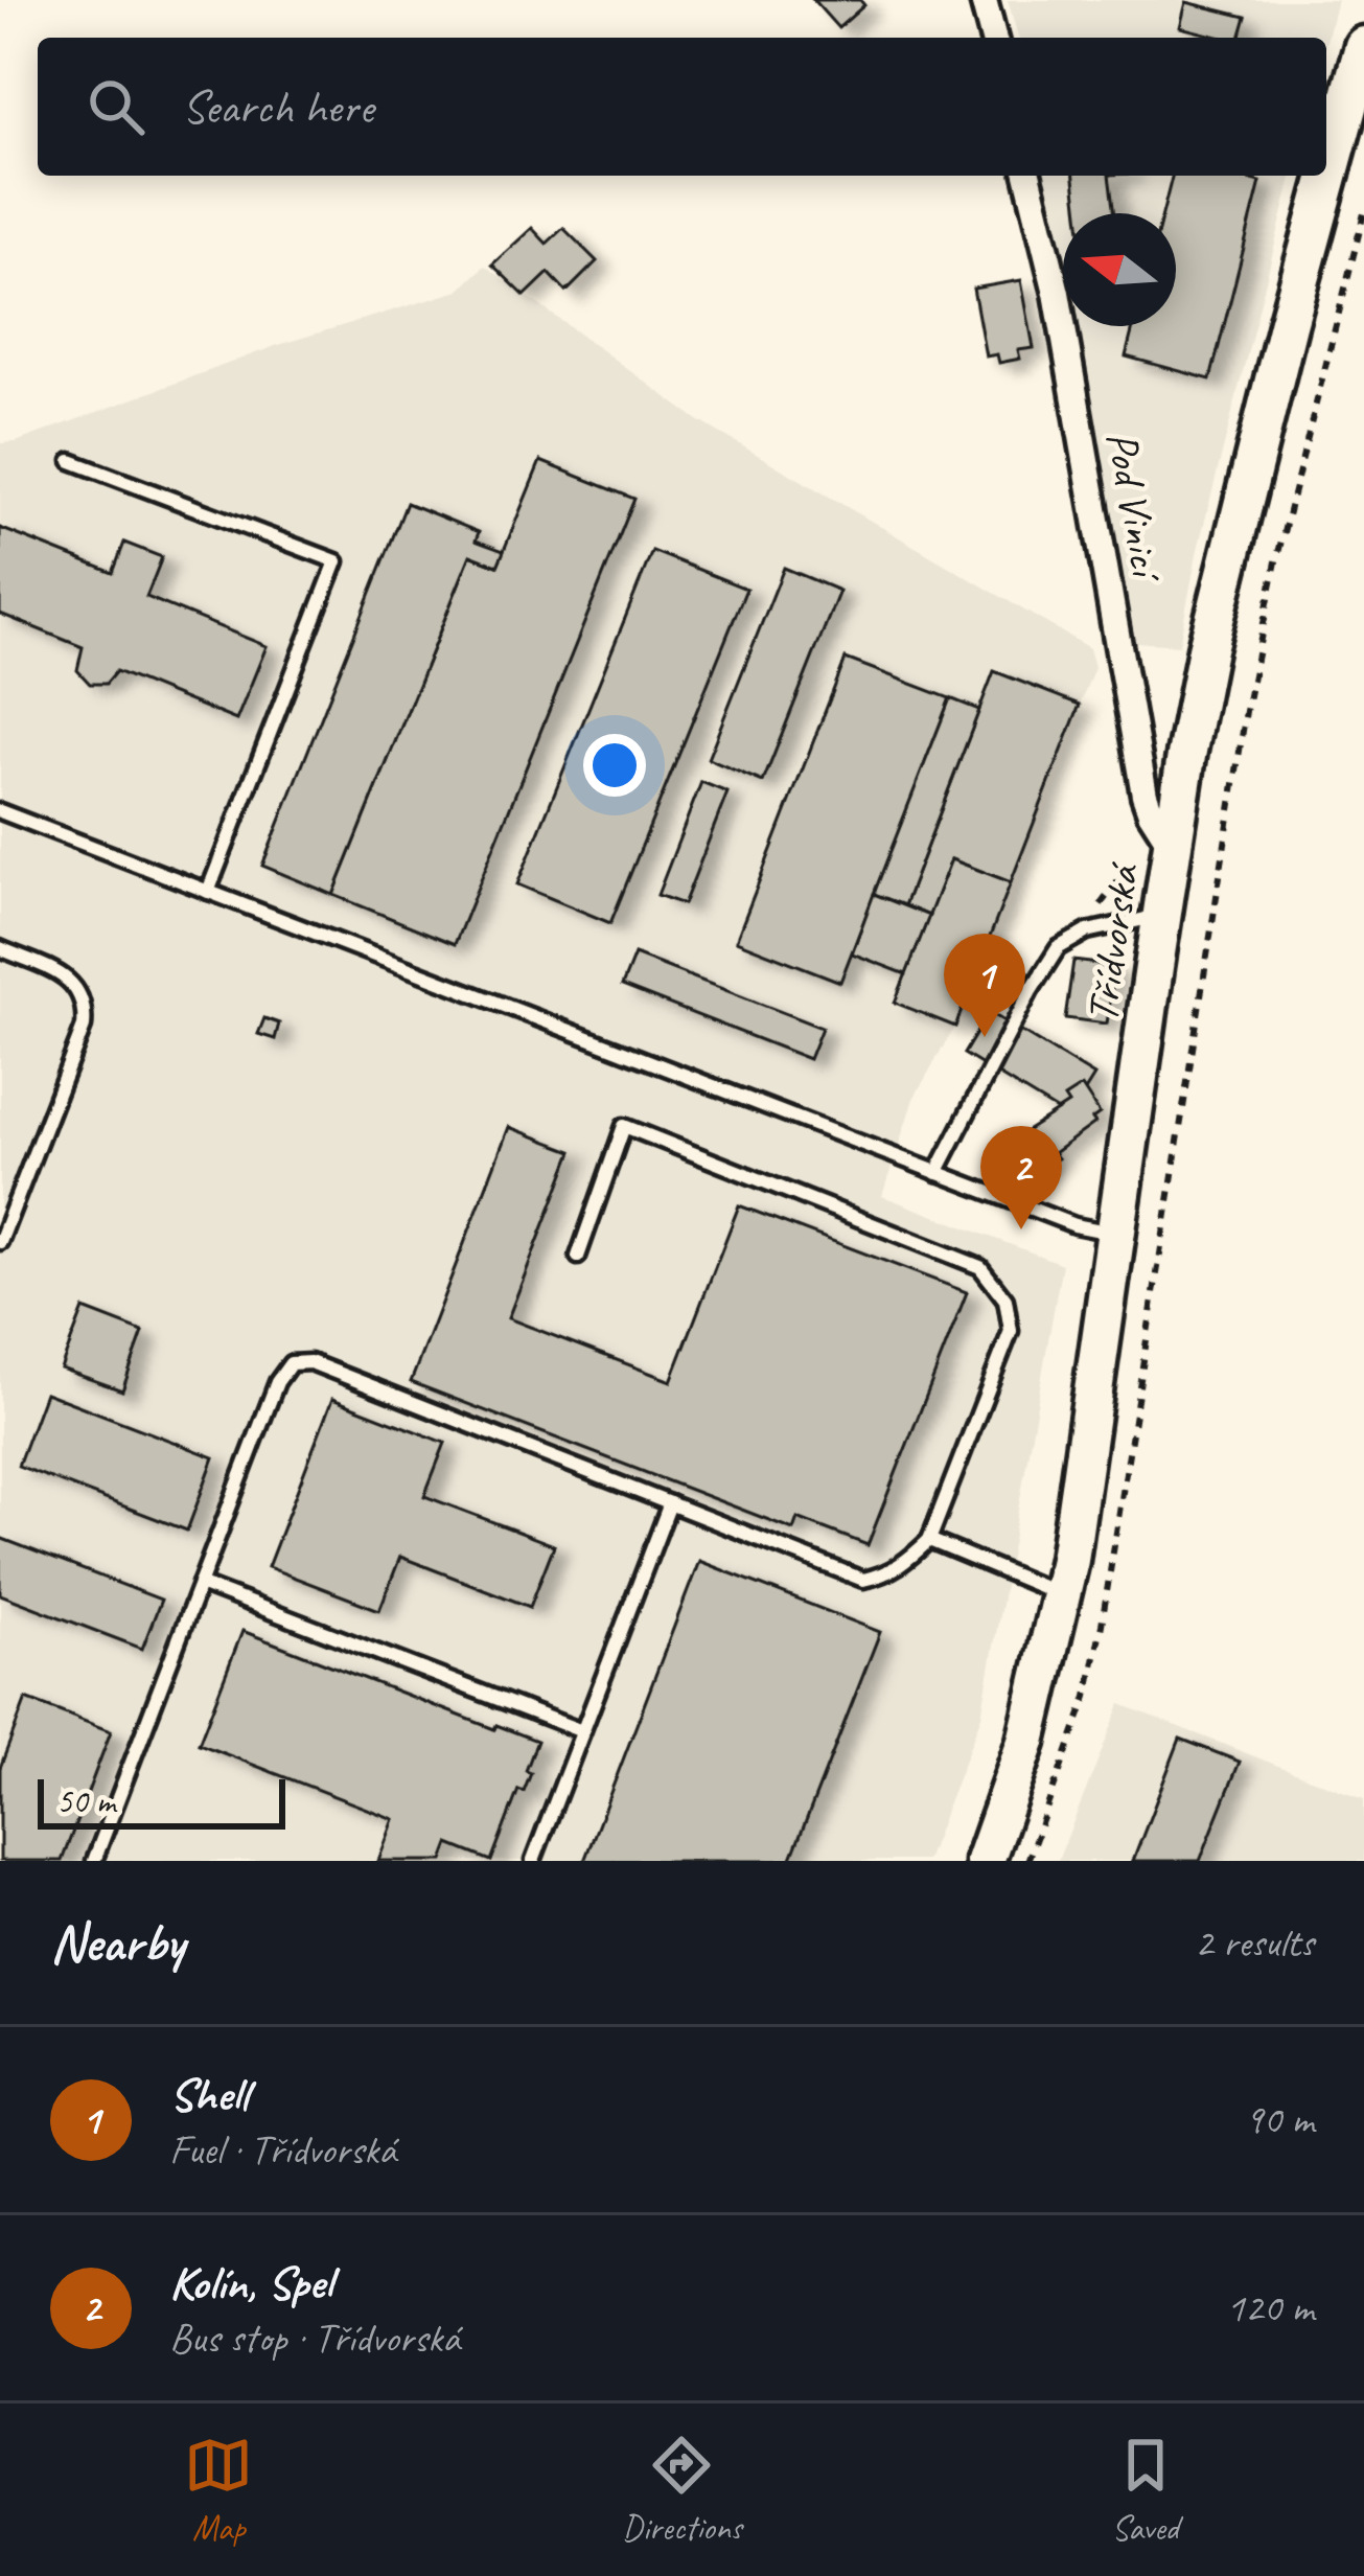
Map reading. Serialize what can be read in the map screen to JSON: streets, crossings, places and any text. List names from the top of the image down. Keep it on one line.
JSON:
{"streets":{"main road":["Třídvorská"],"street":["Pod Vinicí"]},"crossings":[["Pod Vinicí","Třídvorská"]],"scale_bar":"50 m","north":"left","page":{"search":"Search here","pins":["1","2"],"scale":"50 m","heading":["Nearby","2 results"],"list":[{"mark":"1","name":"Shell","note":"Fuel · Třídvorská","value":"90 m"},{"mark":"2","name":"Kolín, Spel","note":"Bus stop · Třídvorská","value":"120 m"}],"nav":["Map","Directions","Saved"]}}
